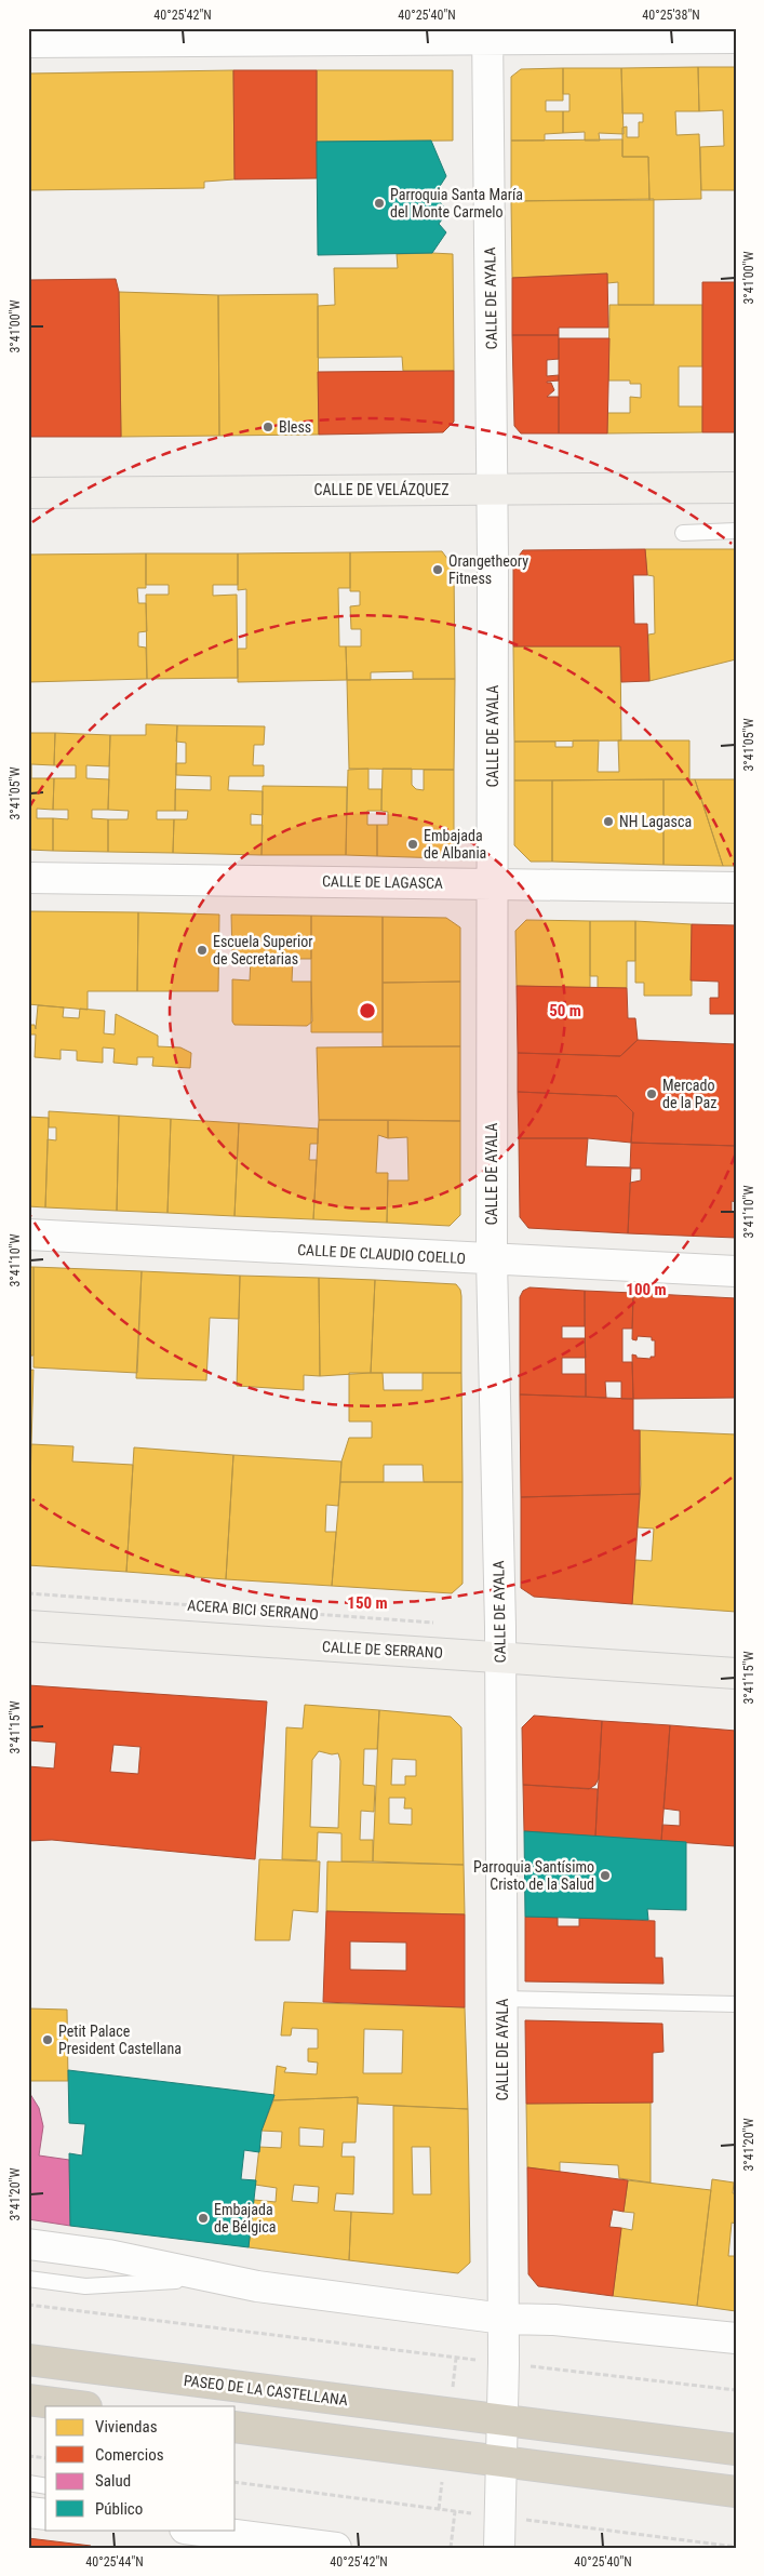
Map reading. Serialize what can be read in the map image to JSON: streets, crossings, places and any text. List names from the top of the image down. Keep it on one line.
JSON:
{"streets":{"highway":["PASEO DE LA CASTELLANA"],"main road":["CALLE DE VELÁZQUEZ","CALLE DE SERRANO"],"street":["CALLE DE AYALA","CALLE DE LAGASCA","CALLE DE CLAUDIO COELLO"],"path":["ACERA BICI SERRANO"]},"crossings":[["CALLE DE AYALA","CALLE DE VELÁZQUEZ"],["CALLE DE AYALA","CALLE DE LAGASCA"],["CALLE DE AYALA","CALLE DE CLAUDIO COELLO"],["CALLE DE AYALA","CALLE DE SERRANO"]],"places":["Parroquia Santa María del Monte Carmelo","Bless","Orangetheory Fitness","NH Lagasca","Embajada de Albania","Escuela Superior de Secretarias","Mercado de la Paz","Parroquia Santísimo Cristo de la Salud","Petit Palace President Castellana","Embajada de Bélgica"],"legend":["Viviendas","Comercios","Salud","Público"],"coordinates":["40°25'42\"N","40°25'40\"N","40°25'38\"N","3°41'00\"W","3°41'05\"W","3°41'10\"W","3°41'15\"W","3°41'20\"W","40°25'44\"N"],"rings":["50 m","100 m","150 m"]}
